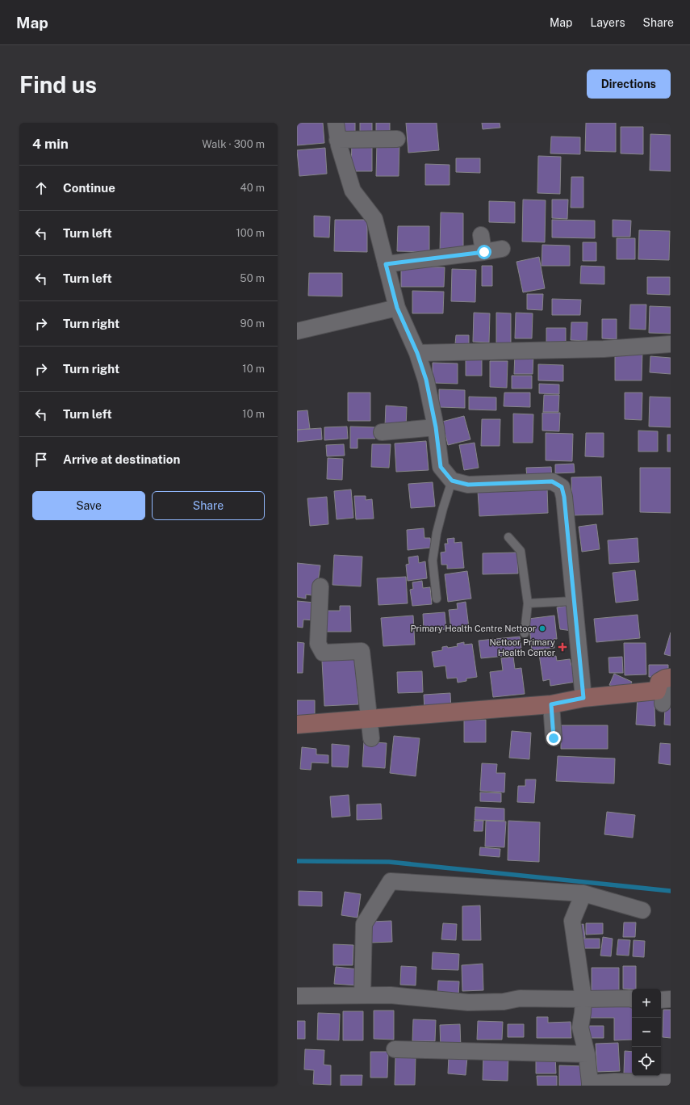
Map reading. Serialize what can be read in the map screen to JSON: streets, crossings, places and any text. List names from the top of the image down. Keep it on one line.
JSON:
{"places":{"other":["Primary Health Centre Nettoor"],"health":["Nettoor Primary Health Center"]},"page":{"header":"Map","nav":["Map","Layers","Share"],"buttons":["Directions",["Save","Share"]],"title":"Find us","heading":["4 min","Walk · 300 m"],"list":[["Continue","40 m"],["Turn left","100 m"],["Turn left","50 m"],["Turn right","90 m"],["Turn right","10 m"],["Turn left","10 m"],"Arrive at destination"],"map_buttons":["+","−"]}}
